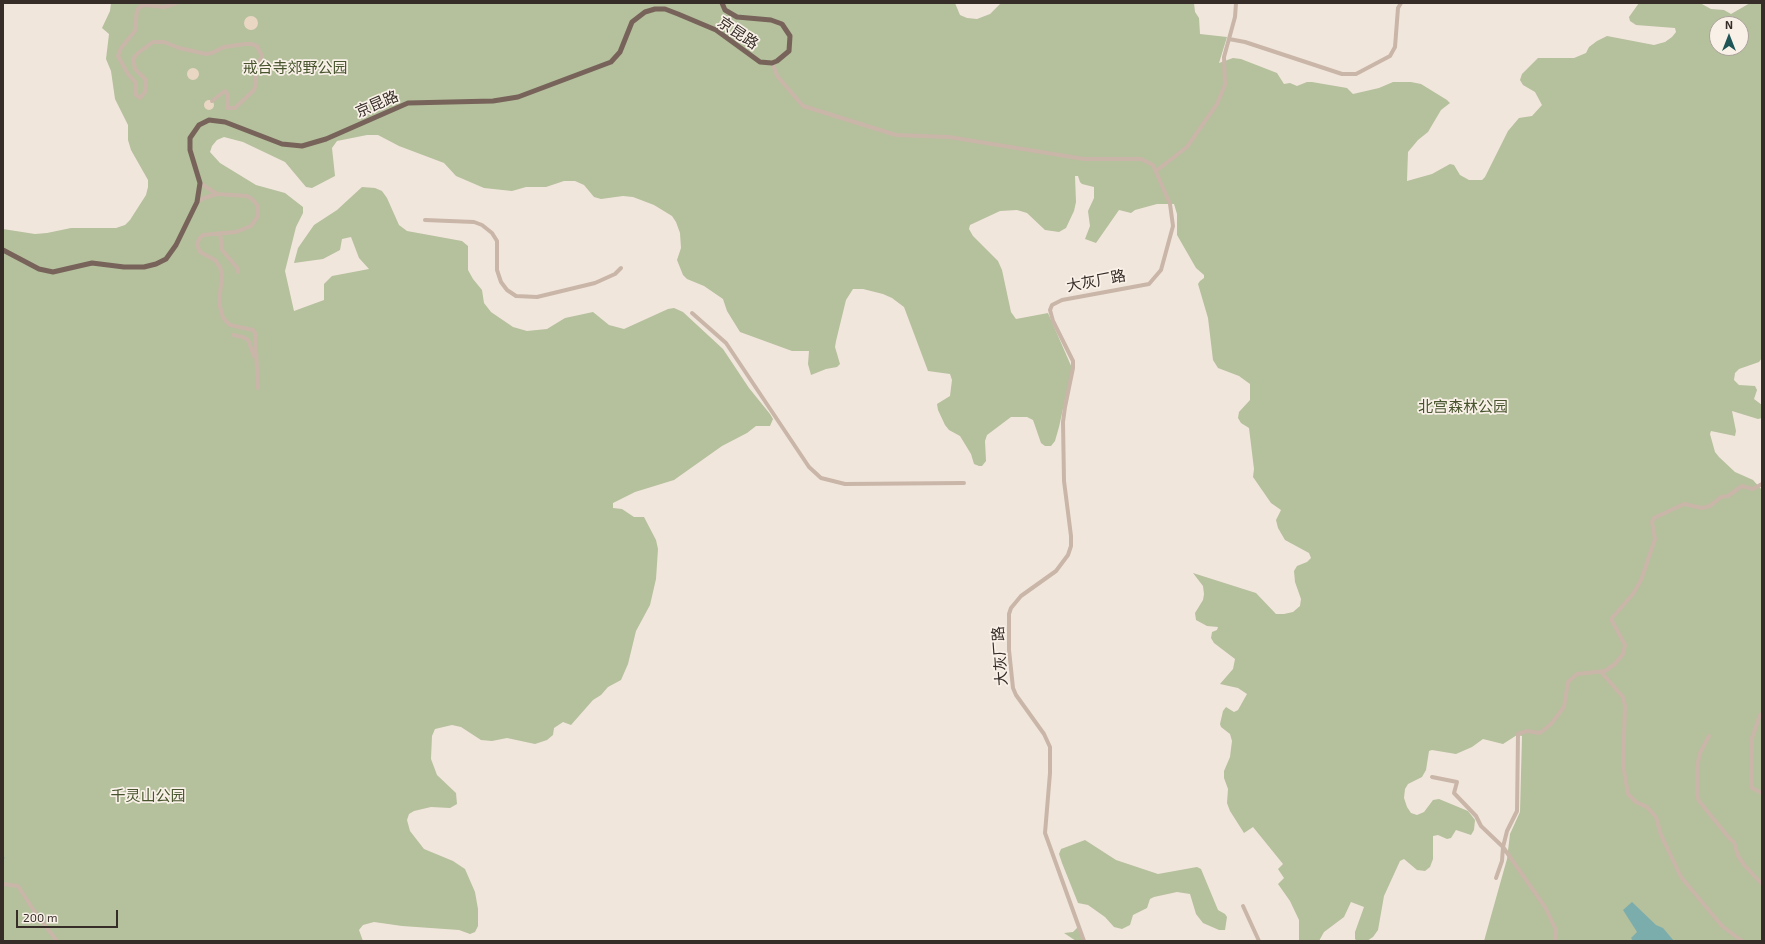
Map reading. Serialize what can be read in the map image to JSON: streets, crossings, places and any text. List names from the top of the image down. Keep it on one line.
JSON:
{"streets":{"main road":["京昆路"],"street":["大灰厂路"]},"crossings":[["京昆路","大灰厂路"]],"parks":["戒台寺郊野公园","北宫森林公园","千灵山公园"],"scale_bar":"200 m","north":"top"}
